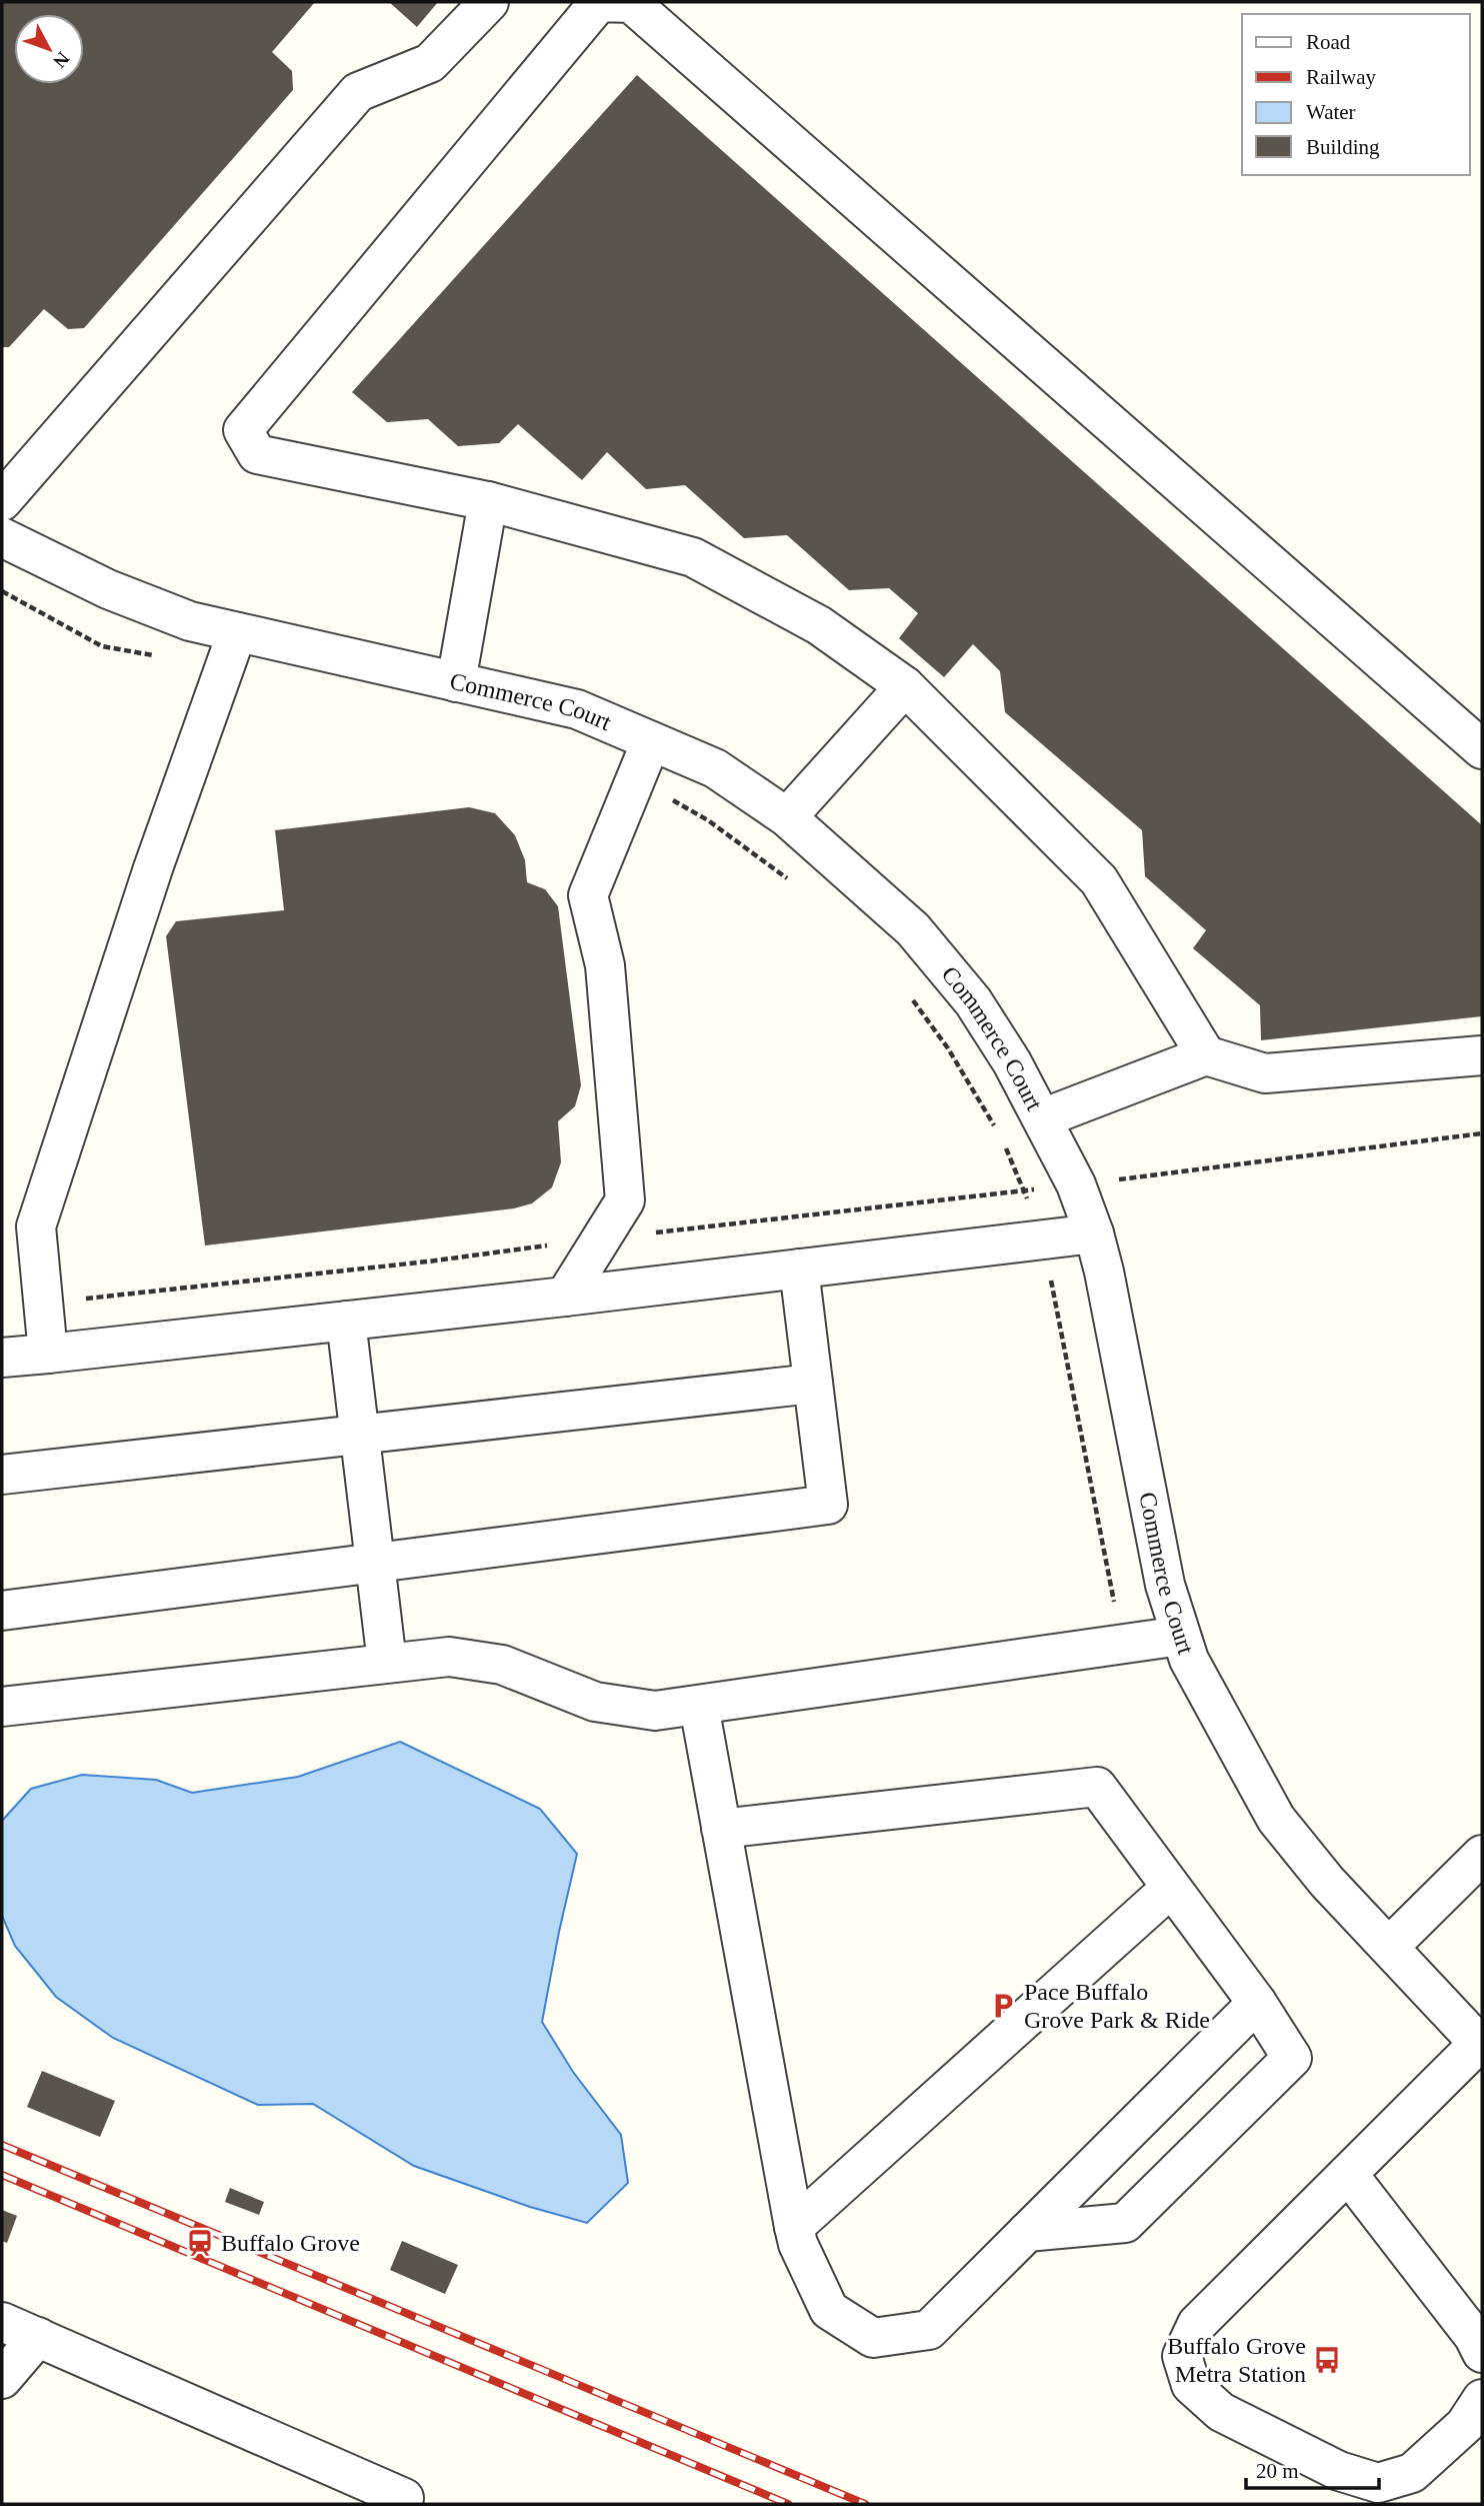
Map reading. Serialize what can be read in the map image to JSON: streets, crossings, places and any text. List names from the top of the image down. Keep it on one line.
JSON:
{"streets":{"lane":["Commerce Court"]},"places":{"parking":["Pace Buffalo Grove Park & Ride"],"station":["Buffalo Grove"],"bus stop":["Buffalo Grove Metra Station"]},"legend":["Road","Railway","Water","Building"],"scale_bar":"20 m","north":"bottom right"}
